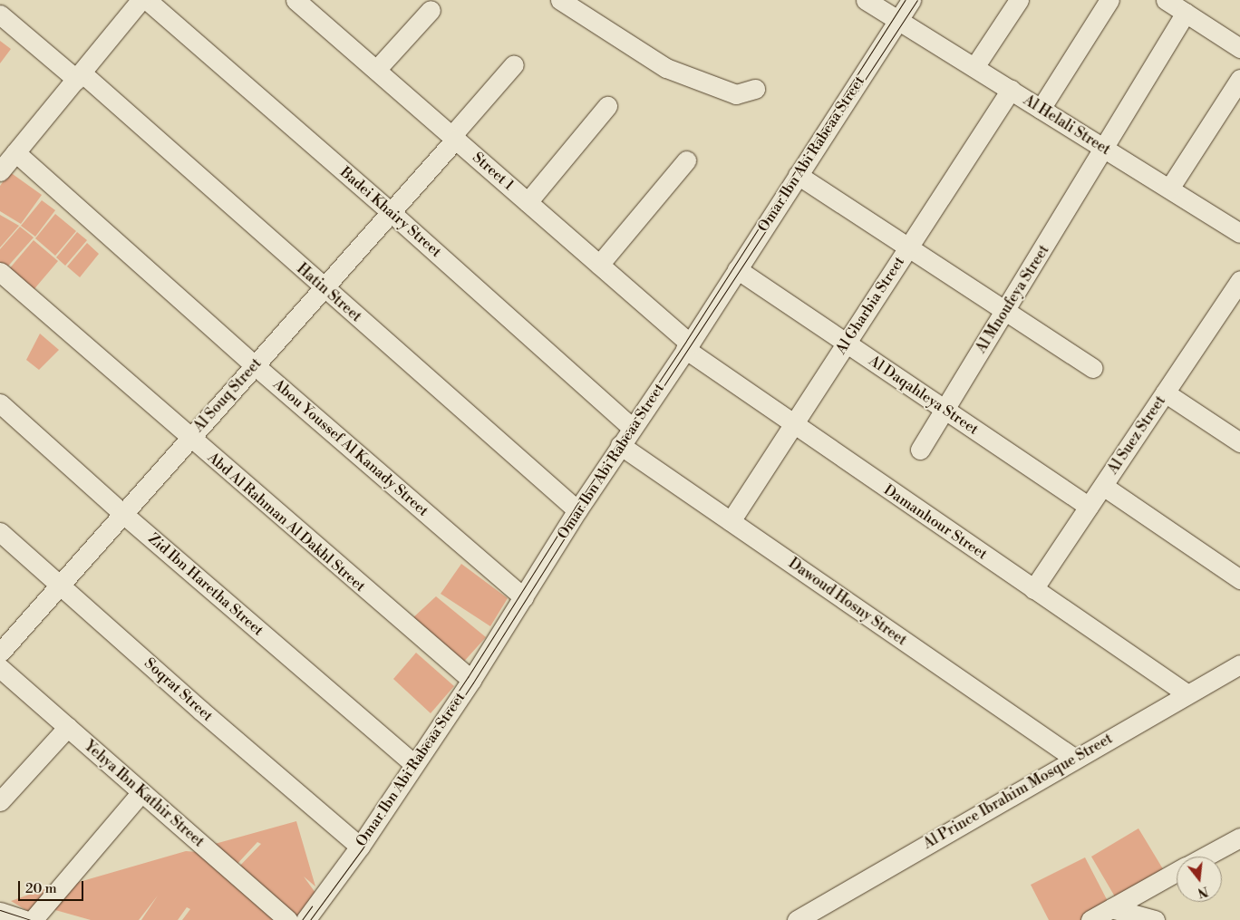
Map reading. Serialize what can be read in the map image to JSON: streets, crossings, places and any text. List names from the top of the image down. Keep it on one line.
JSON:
{"streets":{"street":["Al Helali Street","Omar Ibn Abi Rabeaa Street","Street 1","Badei Khairy Street","Hatin Street","Al Mnoufeya Street","Al Gharbia Street","Al Souq Street","Al Daqahleya Street","Al Suez Street","Abou Youssef Al Kanady Street","Abd Al Rahman Al Dakhl Street","Damanhour Street","Zid Ibn Haretha Street","Dawoud Hosny Street","Soqrat Street","Al Prince Ibrahim Mosque Street","Yehya Ibn Kathir Street"]},"crossings":[["Al Helali Street","Omar Ibn Abi Rabeaa Street"],["Al Helali Street","Al Mnoufeya Street"],["Al Helali Street","Al Gharbia Street"],["Omar Ibn Abi Rabeaa Street","Street 1"],["Omar Ibn Abi Rabeaa Street","Badei Khairy Street"],["Omar Ibn Abi Rabeaa Street","Hatin Street"],["Omar Ibn Abi Rabeaa Street","Al Daqahleya Street"],["Omar Ibn Abi Rabeaa Street","Abou Youssef Al Kanady Street"],["Omar Ibn Abi Rabeaa Street","Abd Al Rahman Al Dakhl Street"],["Omar Ibn Abi Rabeaa Street","Damanhour Street"],["Omar Ibn Abi Rabeaa Street","Zid Ibn Haretha Street"],["Omar Ibn Abi Rabeaa Street","Dawoud Hosny Street"],["Omar Ibn Abi Rabeaa Street","Soqrat Street"],["Street 1","Al Souq Street"],["Street 1","Damanhour Street"],["Badei Khairy Street","Al Souq Street"],["Hatin Street","Al Souq Street"],["Al Mnoufeya Street","Al Daqahleya Street"],["Al Gharbia Street","Al Daqahleya Street"],["Al Gharbia Street","Damanhour Street"],["Al Gharbia Street","Dawoud Hosny Street"],["Al Souq Street","Abou Youssef Al Kanady Street"],["Al Souq Street","Abd Al Rahman Al Dakhl Street"],["Al Souq Street","Zid Ibn Haretha Street"],["Al Souq Street","Soqrat Street"],["Al Daqahleya Street","Al Suez Street"],["Al Suez Street","Damanhour Street"],["Damanhour Street","Al Prince Ibrahim Mosque Street"],["Dawoud Hosny Street","Al Prince Ibrahim Mosque Street"]],"scale_bar":"20 m","north":"bottom"}
